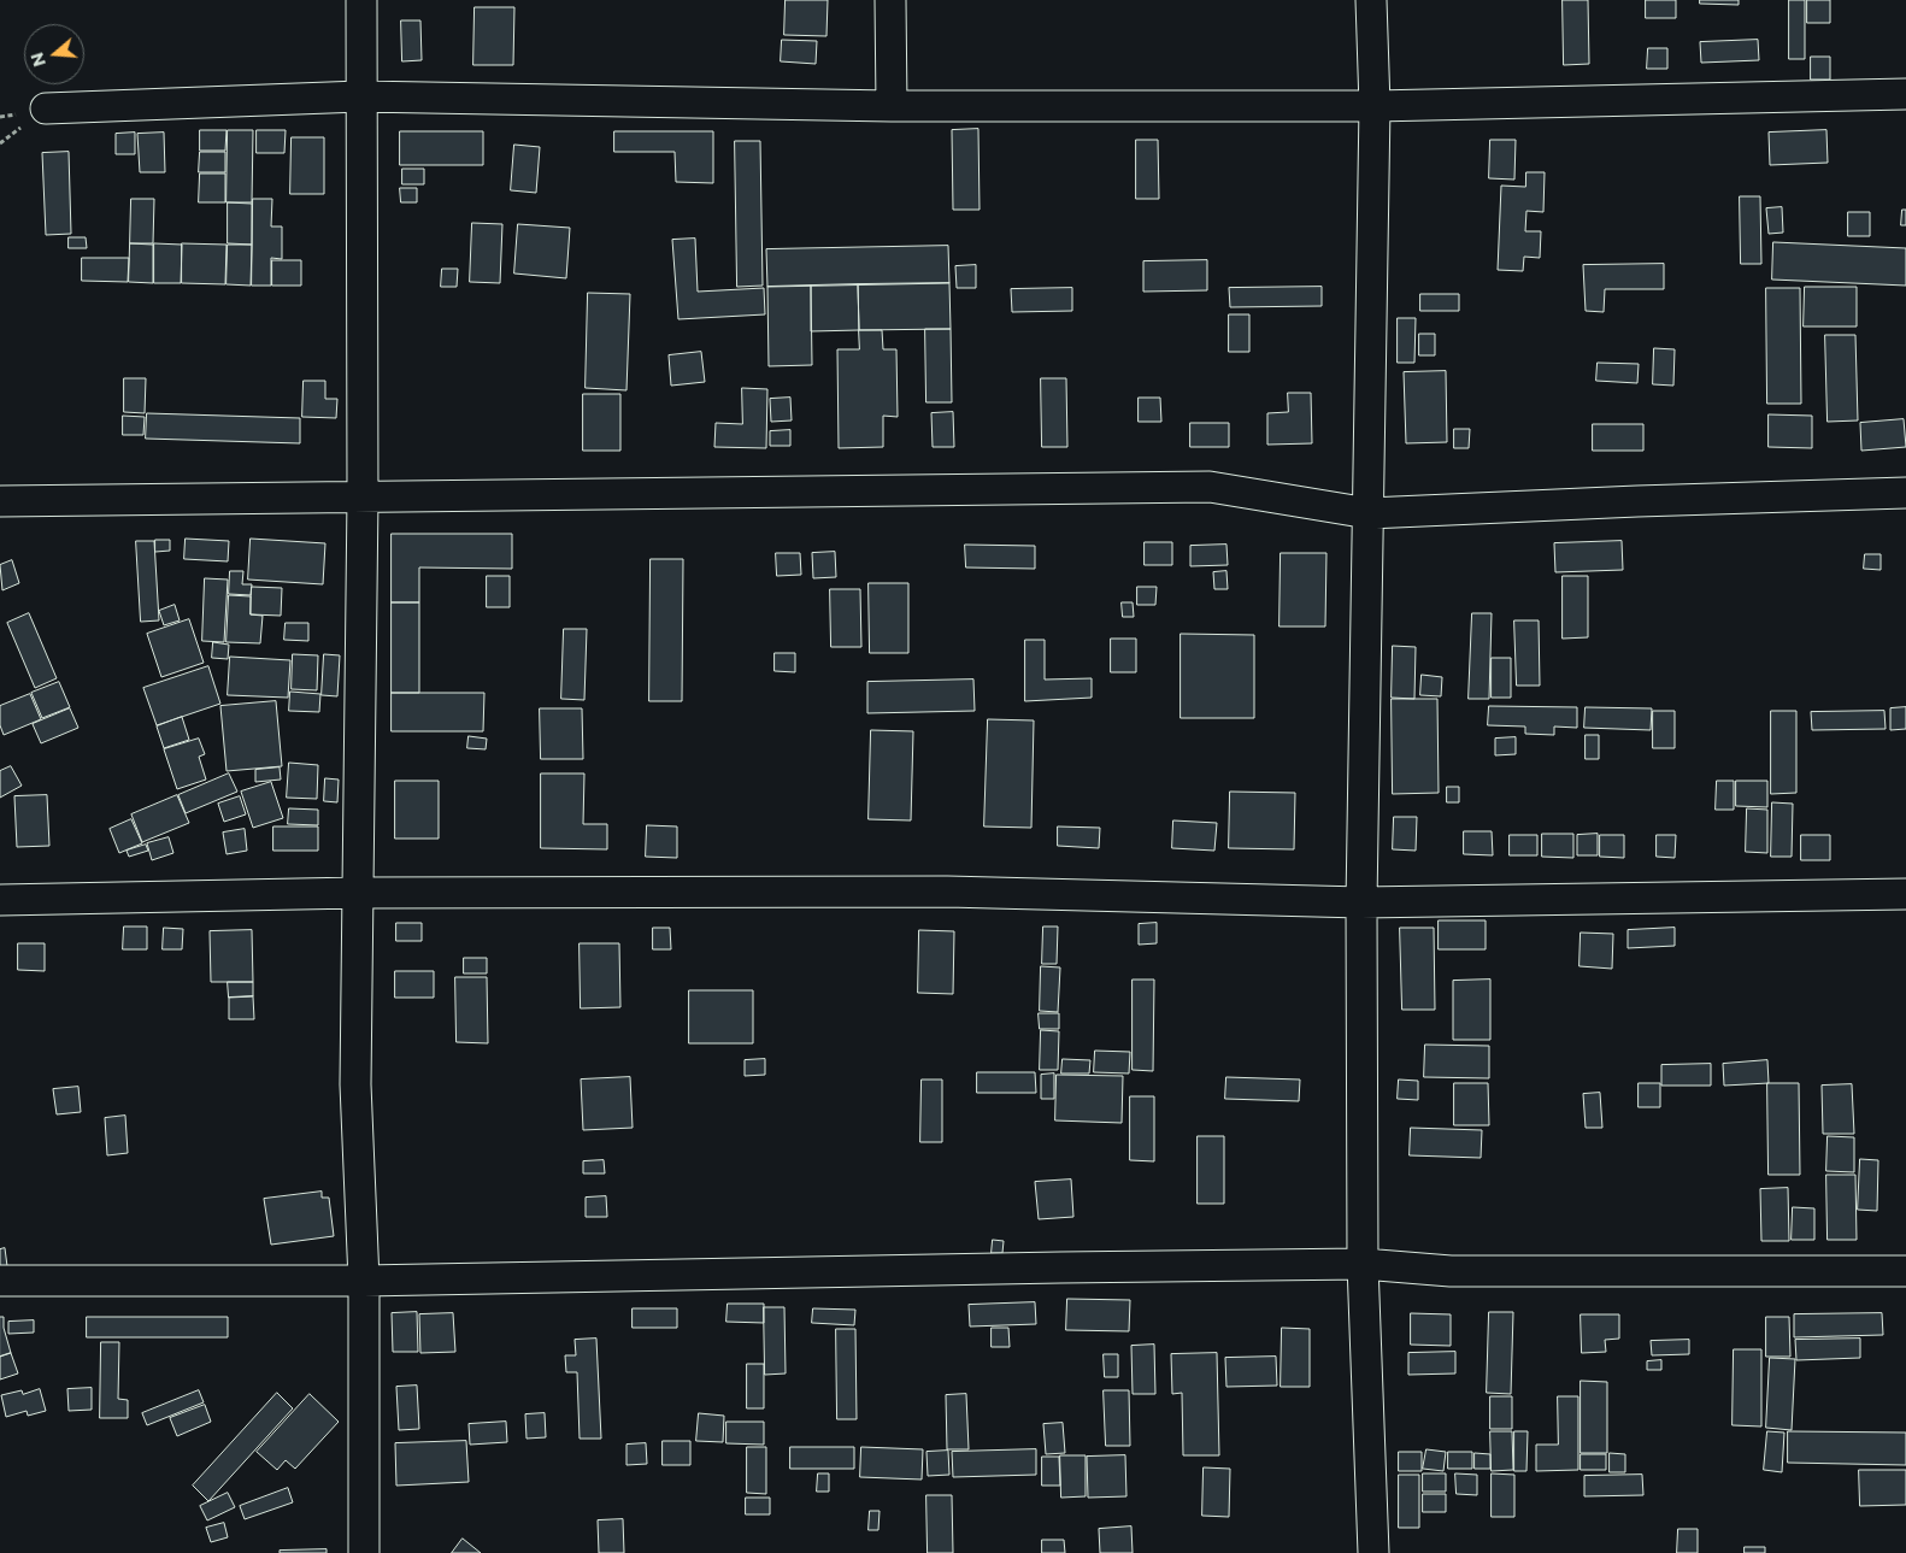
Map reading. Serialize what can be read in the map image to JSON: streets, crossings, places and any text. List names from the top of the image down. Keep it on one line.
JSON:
{"north":"left"}
